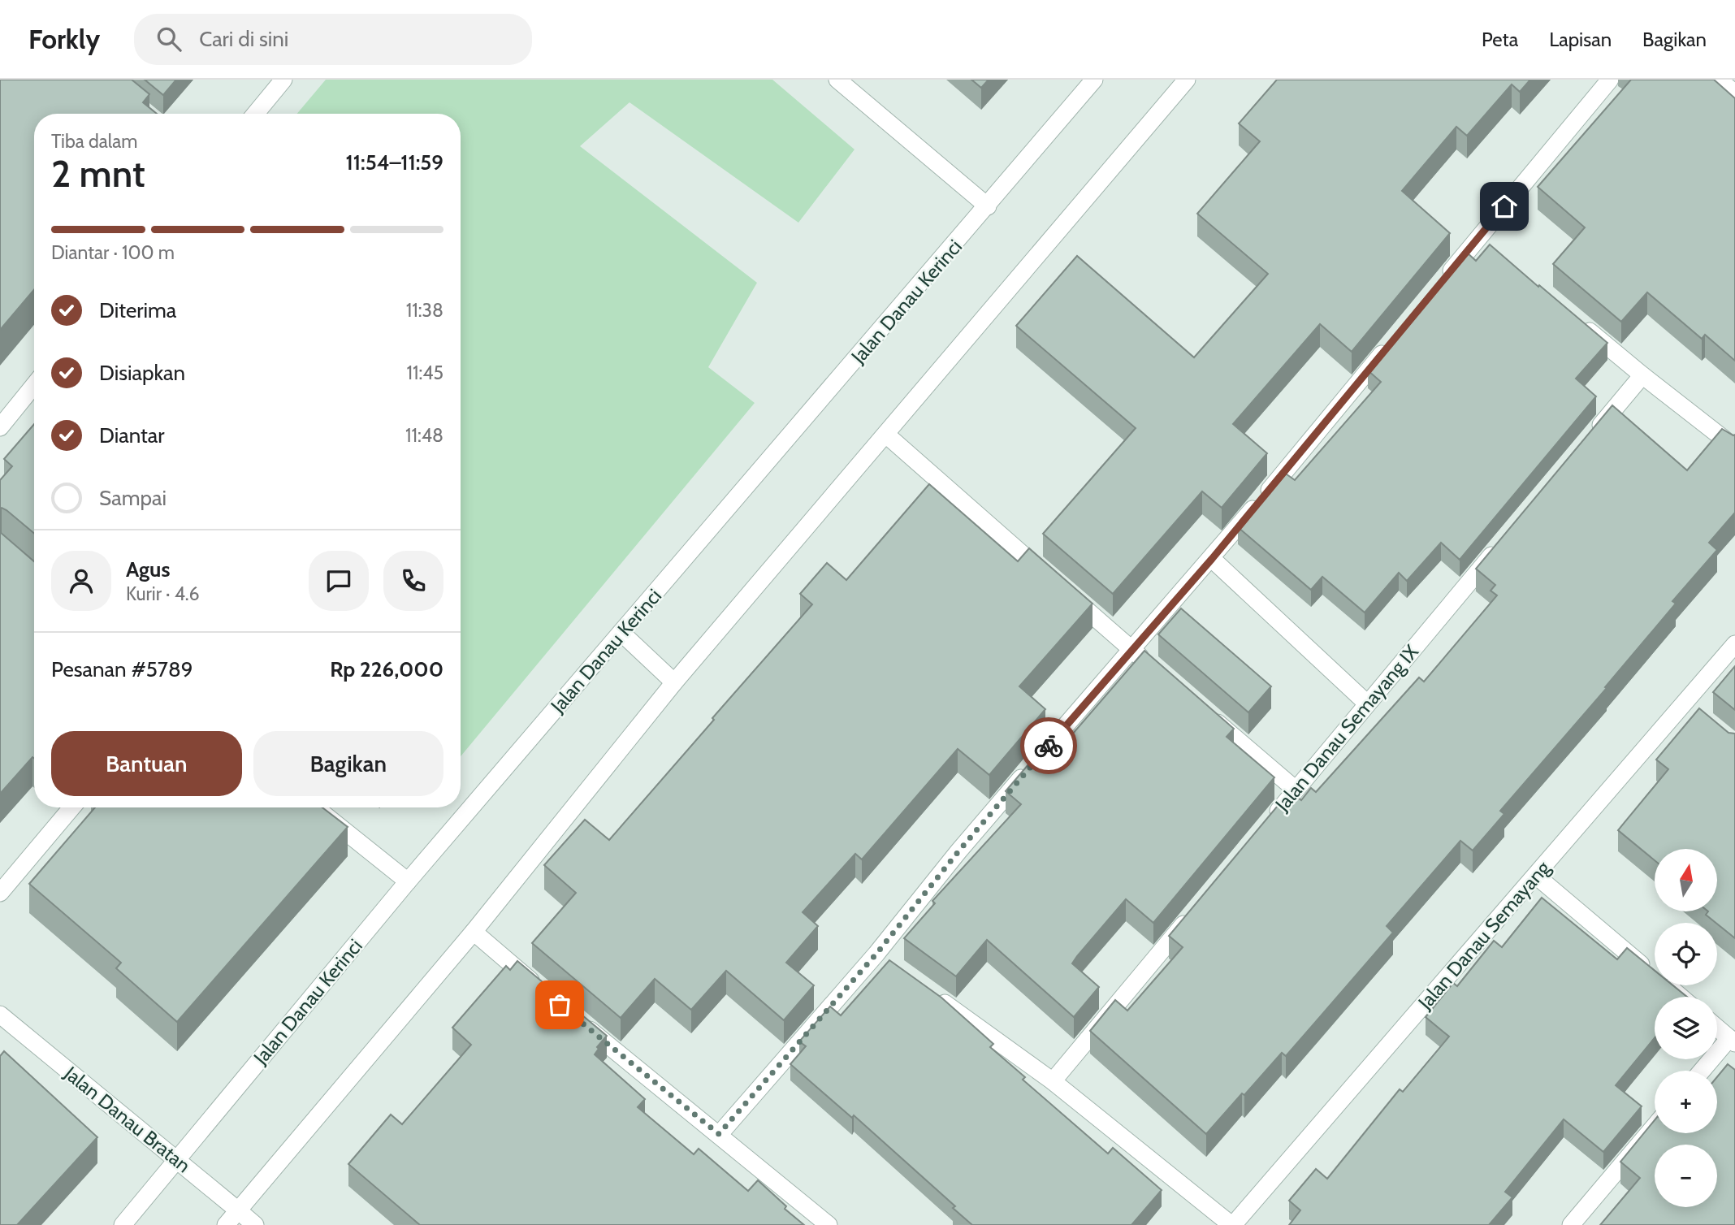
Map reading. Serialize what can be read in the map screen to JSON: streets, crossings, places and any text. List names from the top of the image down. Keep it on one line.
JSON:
{"streets":{"street":["Jalan Danau Kerinci","Jalan Danau Semayang IX","Jalan Danau Semayang","Jalan Danau Bratan"]},"crossings":[["Jalan Danau Kerinci","Jalan Danau Bratan"]],"north":"top","page":{"header":"Forkly","search":"Cari di sini","nav":["Peta","Lapisan","Bagikan"],"heading":["2 mnt","Tiba dalam","11:54–11:59"],"panel":["Agus","Kurir · 4.6","Pesanan #5789","Rp 226,000"],"bar":"Diantar · 100 m","list":[["Diterima","11:38"],["Disiapkan","11:45"],["Diantar","11:48"],"Sampai"],"buttons":["Bantuan","Bagikan"],"map_buttons":["+","−"]}}
